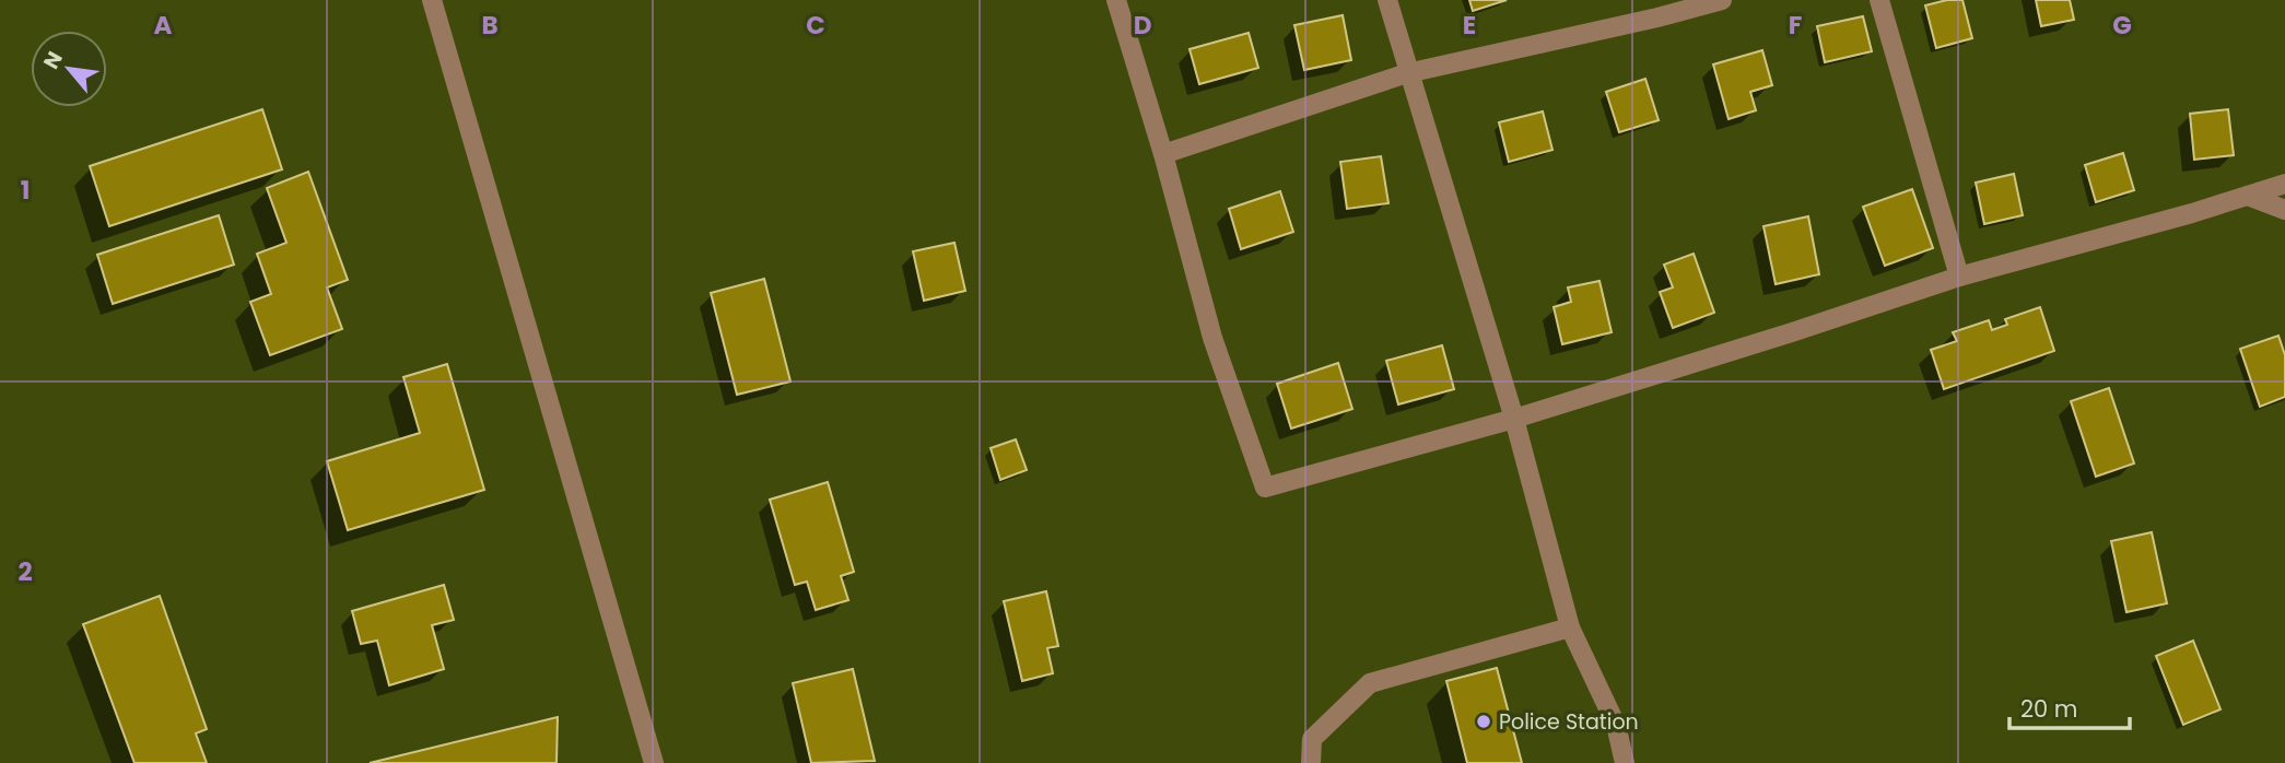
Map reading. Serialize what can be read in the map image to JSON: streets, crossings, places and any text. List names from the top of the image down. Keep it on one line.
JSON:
{"places":["Police Station"],"scale_bar":"20 m","north":"top left","grid":{"columns":["A","B","C","D","E","F","G"],"rows":["1","2"]}}
